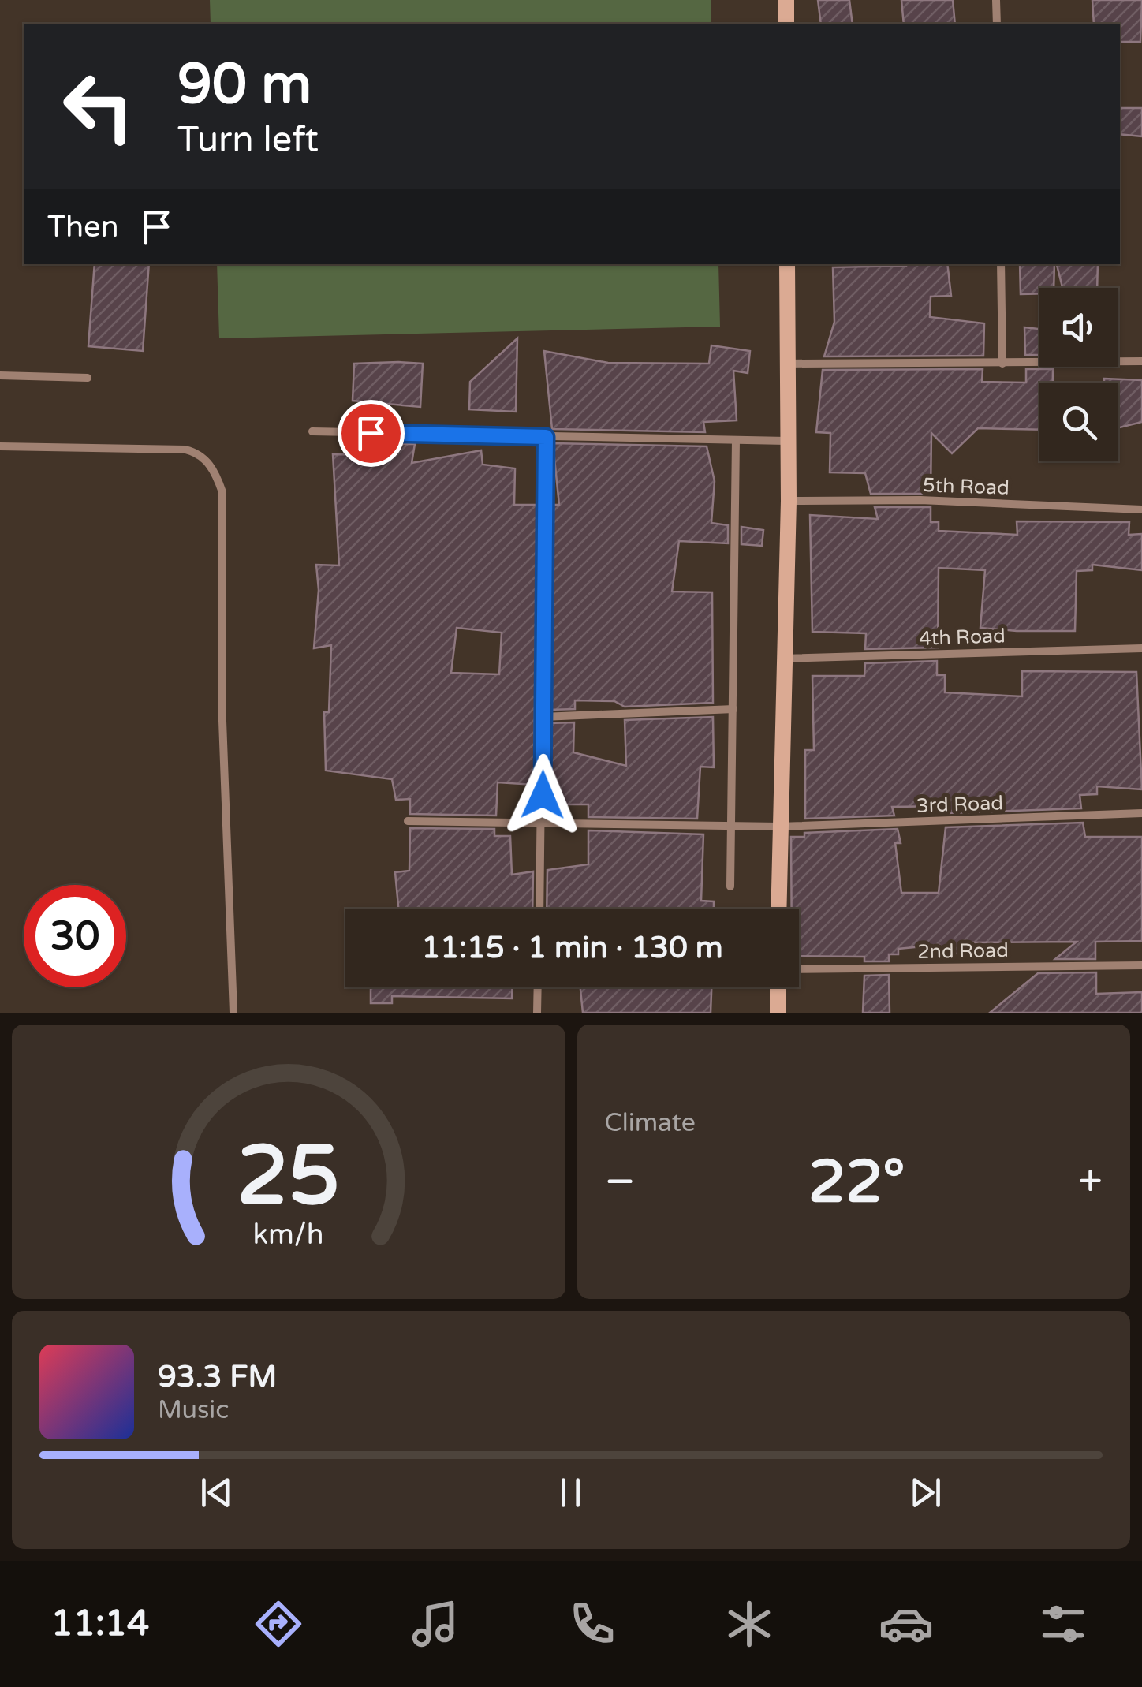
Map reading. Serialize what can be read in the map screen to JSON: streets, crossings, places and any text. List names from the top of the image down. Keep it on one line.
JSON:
{"streets":{"street":["5th Road","4th Road","3rd Road","2nd Road"]},"page":{"turn":["90 m","Turn left"],"then":"Then","limit":"30","trip":"11:15 · 1 min · 130 m","tile":"Climate","heat":["−","22°","+"],"song":["93.3 FM","Music"],"tabs":"11:14","gauge":["25","km/h"]}}
